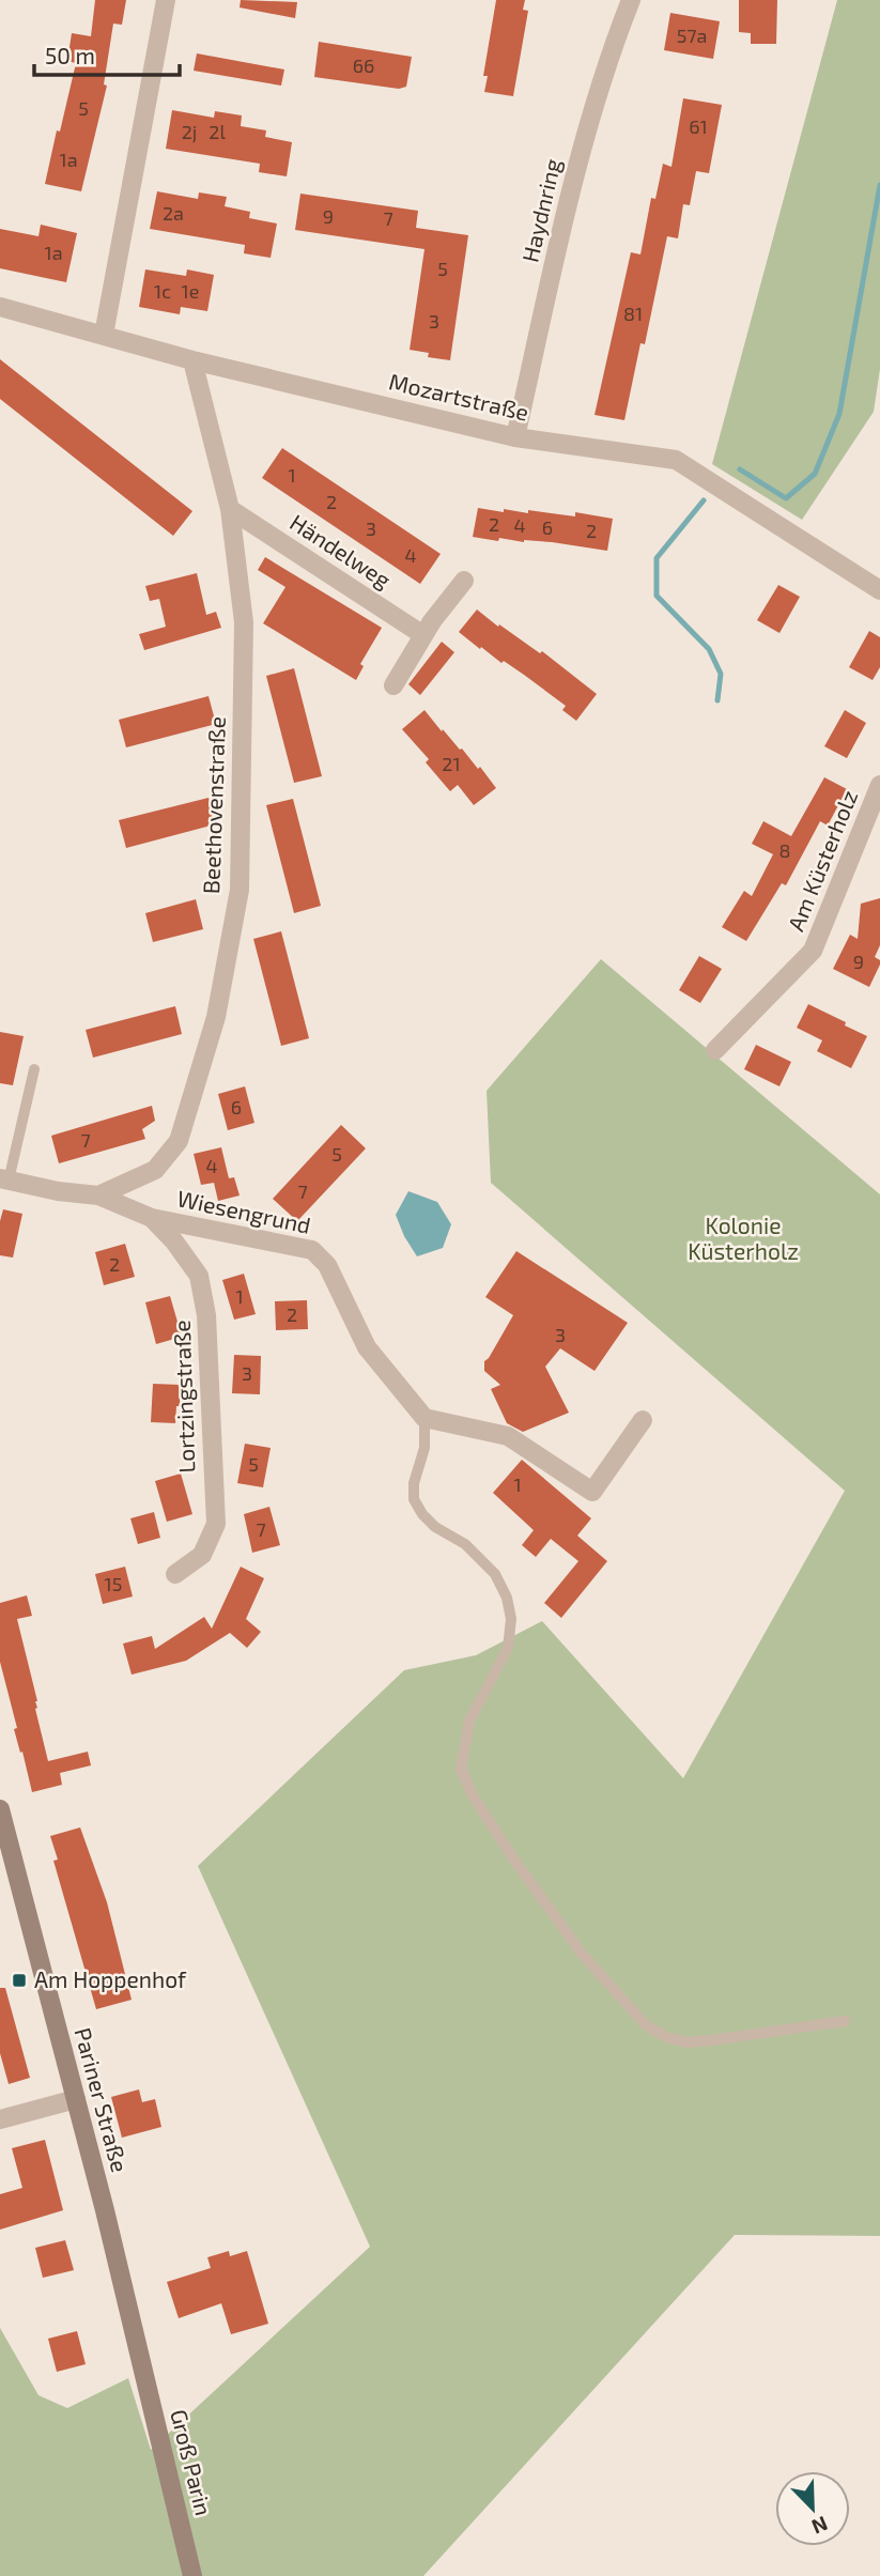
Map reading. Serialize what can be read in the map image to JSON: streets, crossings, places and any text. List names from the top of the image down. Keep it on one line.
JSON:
{"streets":{"street":["Haydnring","Mozartstraße","Händelweg","Beethovenstraße","Am Küsterholz","Wiesengrund","Lortzingstraße","Pariner Straße","Groß Parin"]},"crossings":[["Haydnring","Mozartstraße"],["Mozartstraße","Beethovenstraße"],["Händelweg","Beethovenstraße"],["Beethovenstraße","Wiesengrund"],["Wiesengrund","Lortzingstraße"],["Pariner Straße","Groß Parin"]],"parks":["Kolonie Küsterholz"],"places":{"transit":["Am Hoppenhof"]},"house_numbers":["57a","66","5","61","2j","2l","1a","2a","9","7","1a","5","1c","1e","81","3","1","2","2","4","6","3","2","4","21","8","9","6","7","5","4","7","2","1","2","3","3","5","1","7","15"],"scale_bar":"50 m","north":"bottom right"}
